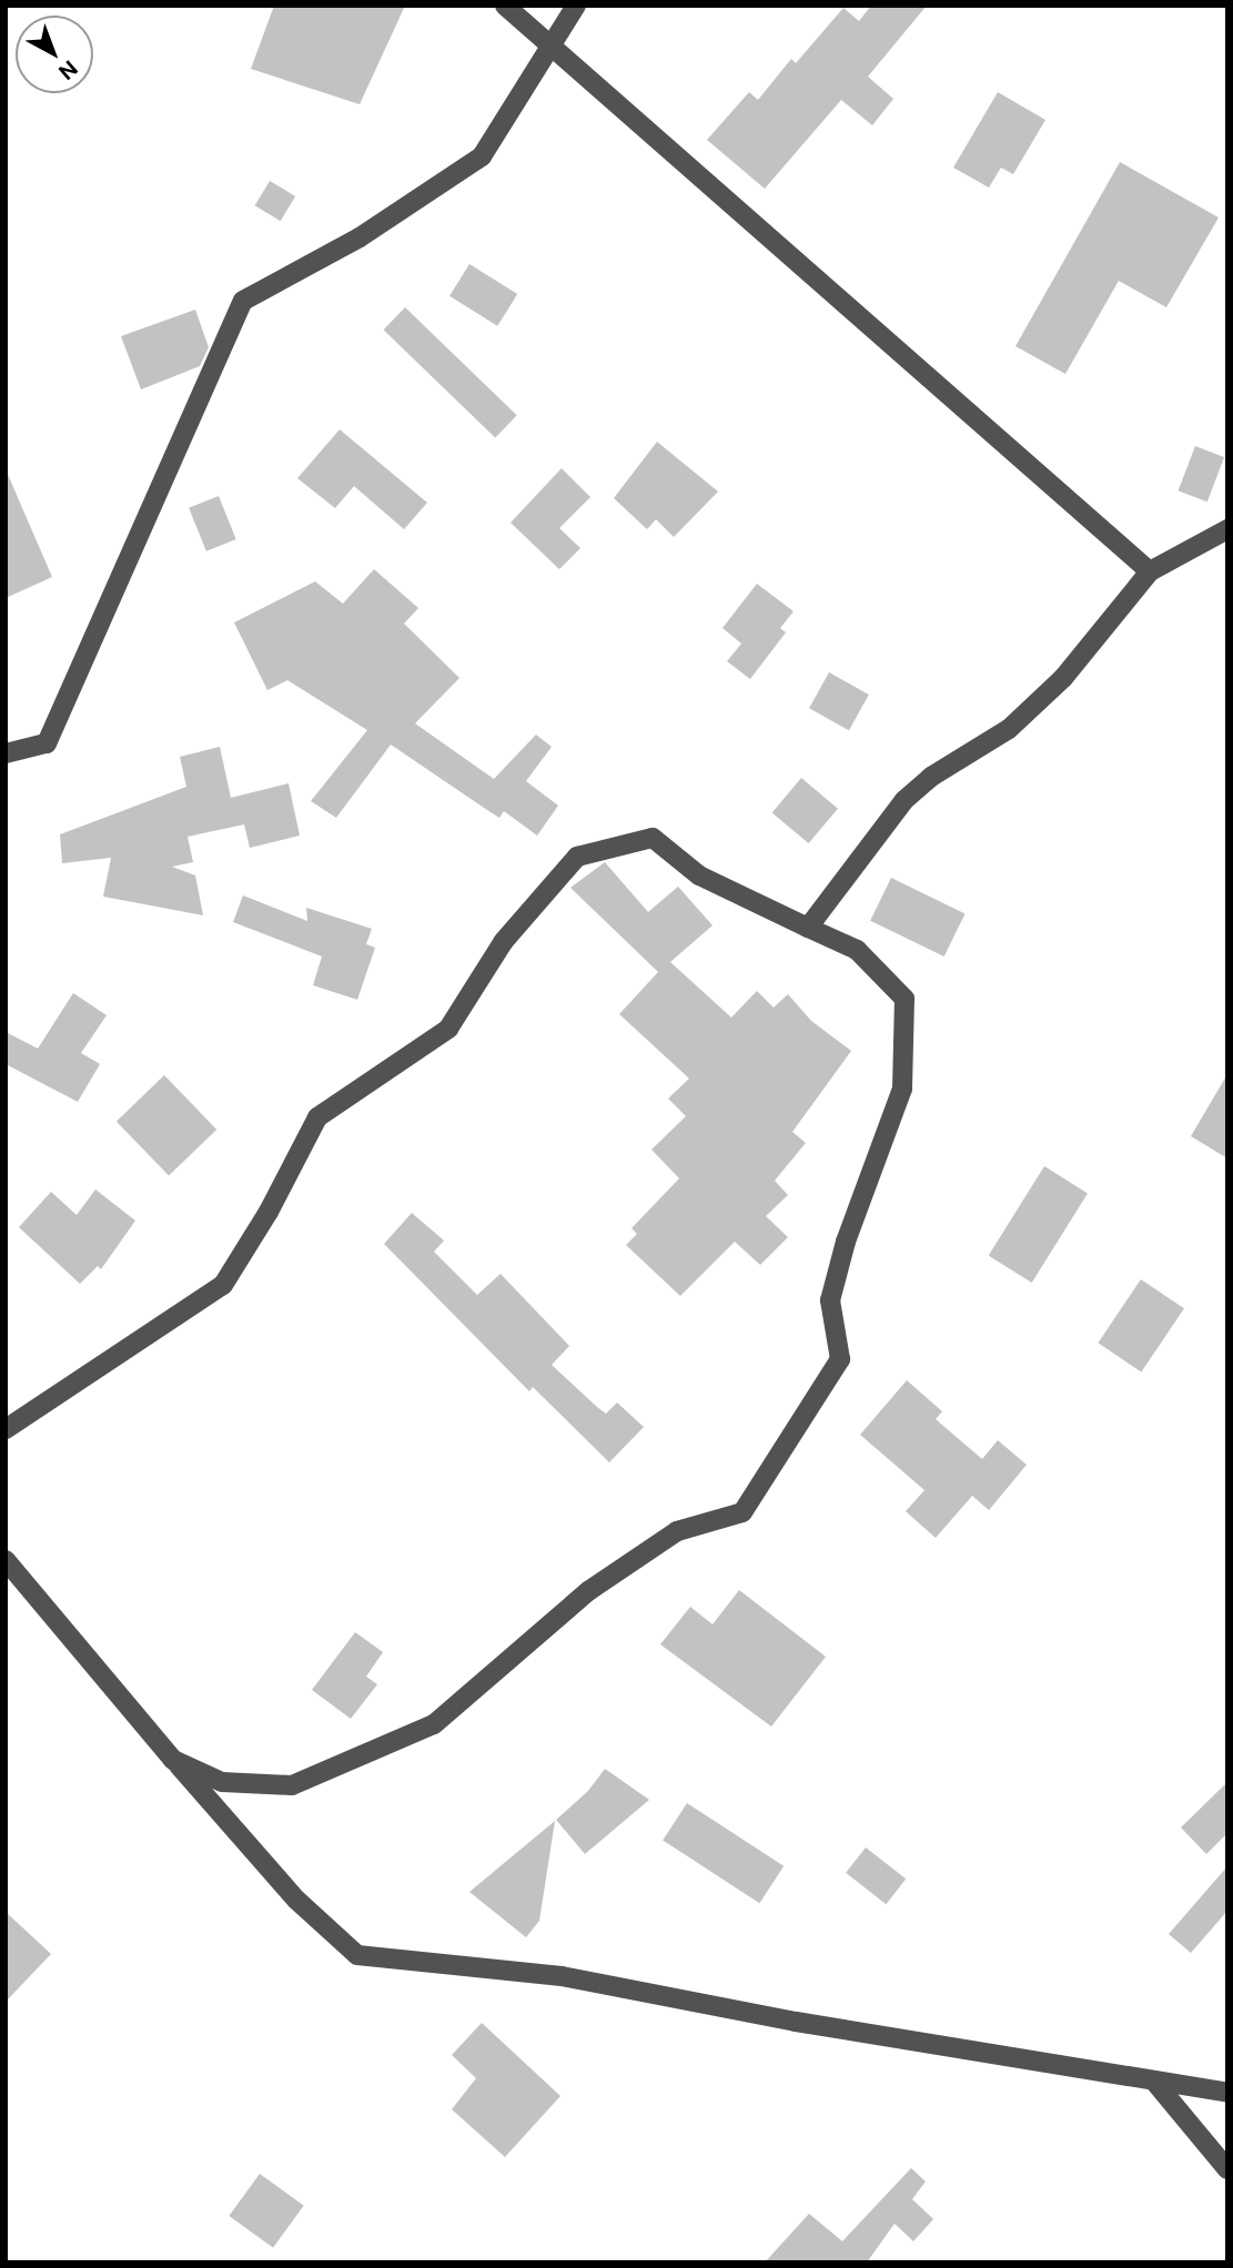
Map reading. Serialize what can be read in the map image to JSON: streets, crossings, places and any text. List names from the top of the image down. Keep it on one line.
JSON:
{"north":"bottom right"}
